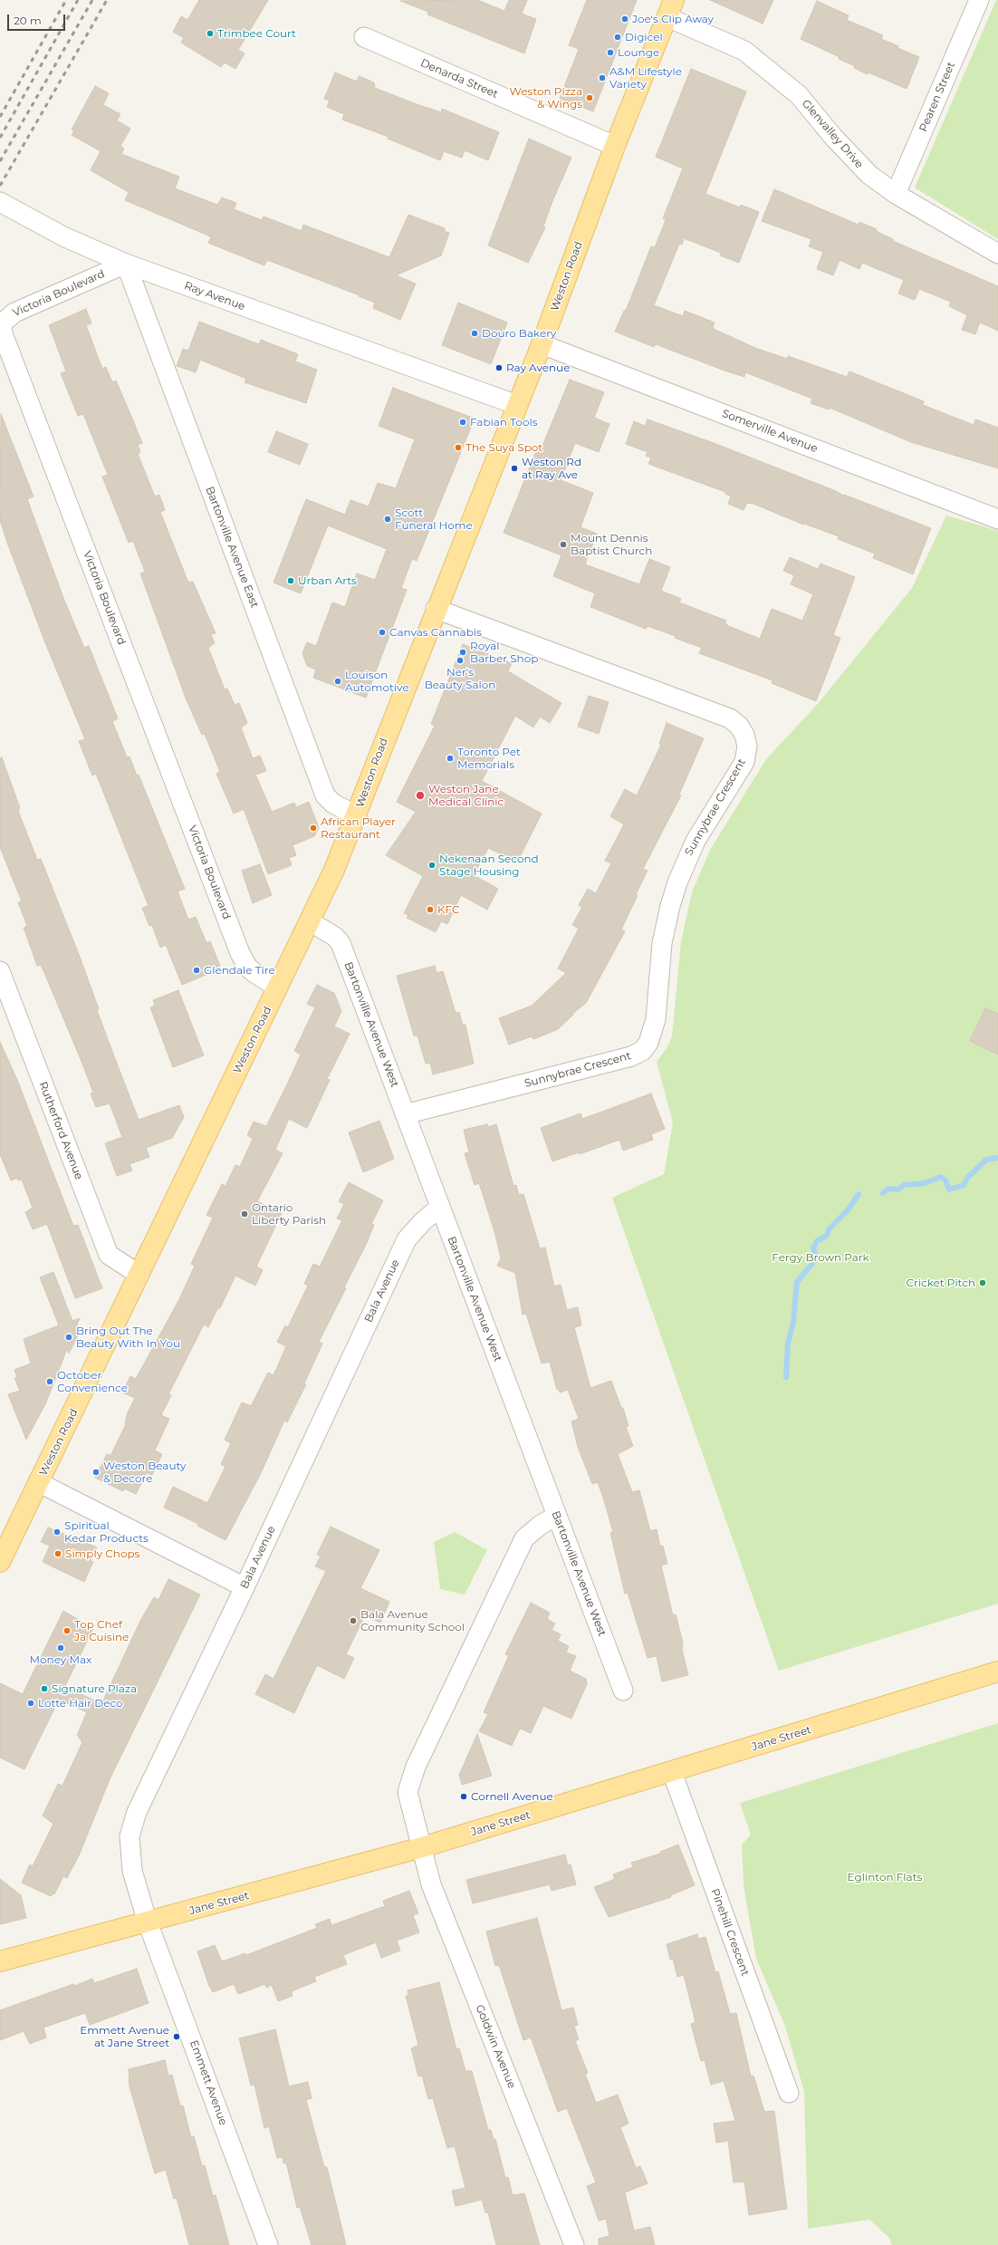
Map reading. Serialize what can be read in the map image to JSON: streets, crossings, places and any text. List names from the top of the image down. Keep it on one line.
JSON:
{"streets":{"main road":["Weston Road","Jane Street"],"street":["Denarda Street","Pearen Street","Glenvalley Drive","Victoria Boulevard","Ray Avenue","Somerville Avenue","Bartonville Avenue East","Sunnybrae Crescent","Bartonville Avenue West","Rutherford Avenue","Bala Avenue","Pinehill Crescent","Goldwin Avenue","Emmett Avenue"]},"crossings":[["Denarda Street","Weston Road"],["Pearen Street","Glenvalley Drive"],["Glenvalley Drive","Weston Road"],["Weston Road","Victoria Boulevard"],["Weston Road","Ray Avenue"],["Weston Road","Somerville Avenue"],["Weston Road","Bartonville Avenue East"],["Weston Road","Sunnybrae Crescent"],["Weston Road","Bartonville Avenue West"],["Weston Road","Rutherford Avenue"],["Victoria Boulevard","Ray Avenue"],["Victoria Boulevard","Bartonville Avenue East"],["Ray Avenue","Bartonville Avenue East"],["Sunnybrae Crescent","Bartonville Avenue West"],["Bartonville Avenue West","Bala Avenue"],["Bala Avenue","Jane Street"],["Bala Avenue","Emmett Avenue"],["Jane Street","Pinehill Crescent"],["Jane Street","Goldwin Avenue"],["Jane Street","Emmett Avenue"]],"parks":["Fergy Brown Park","Eglinton Flats"],"places":["Joe's Clip Away","Trimbee Court","Digicel","Lounge","A&M Lifestyle Variety","Weston Pizza & Wings","Douro Bakery","Ray Avenue","Fabian Tools","The Suya Spot","Weston Rd at Ray Ave","Scott Funeral Home","Mount Dennis Baptist Church","Urban Arts","Canvas Cannabis","Royal Barber Shop","Ner's Beauty Salon","Louison Automotive","Toronto Pet Memorials","Weston Jane Medical Clinic","African Player Restaurant","Nekenaan Second Stage Housing","KFC","Glendale Tire","Ontario Liberty Parish","Cricket Pitch","Bring Out The Beauty With In You","October Convenience","Weston Beauty & Decore","Spiritual Kedar Products","Simply Chops","Bala Avenue Community School","Top Chef Ja Cuisine","Money Max","Signature Plaza","Lotte Hair Deco","Cornell Avenue","Emmett Avenue at Jane Street"],"scale_bar":"20 m"}
